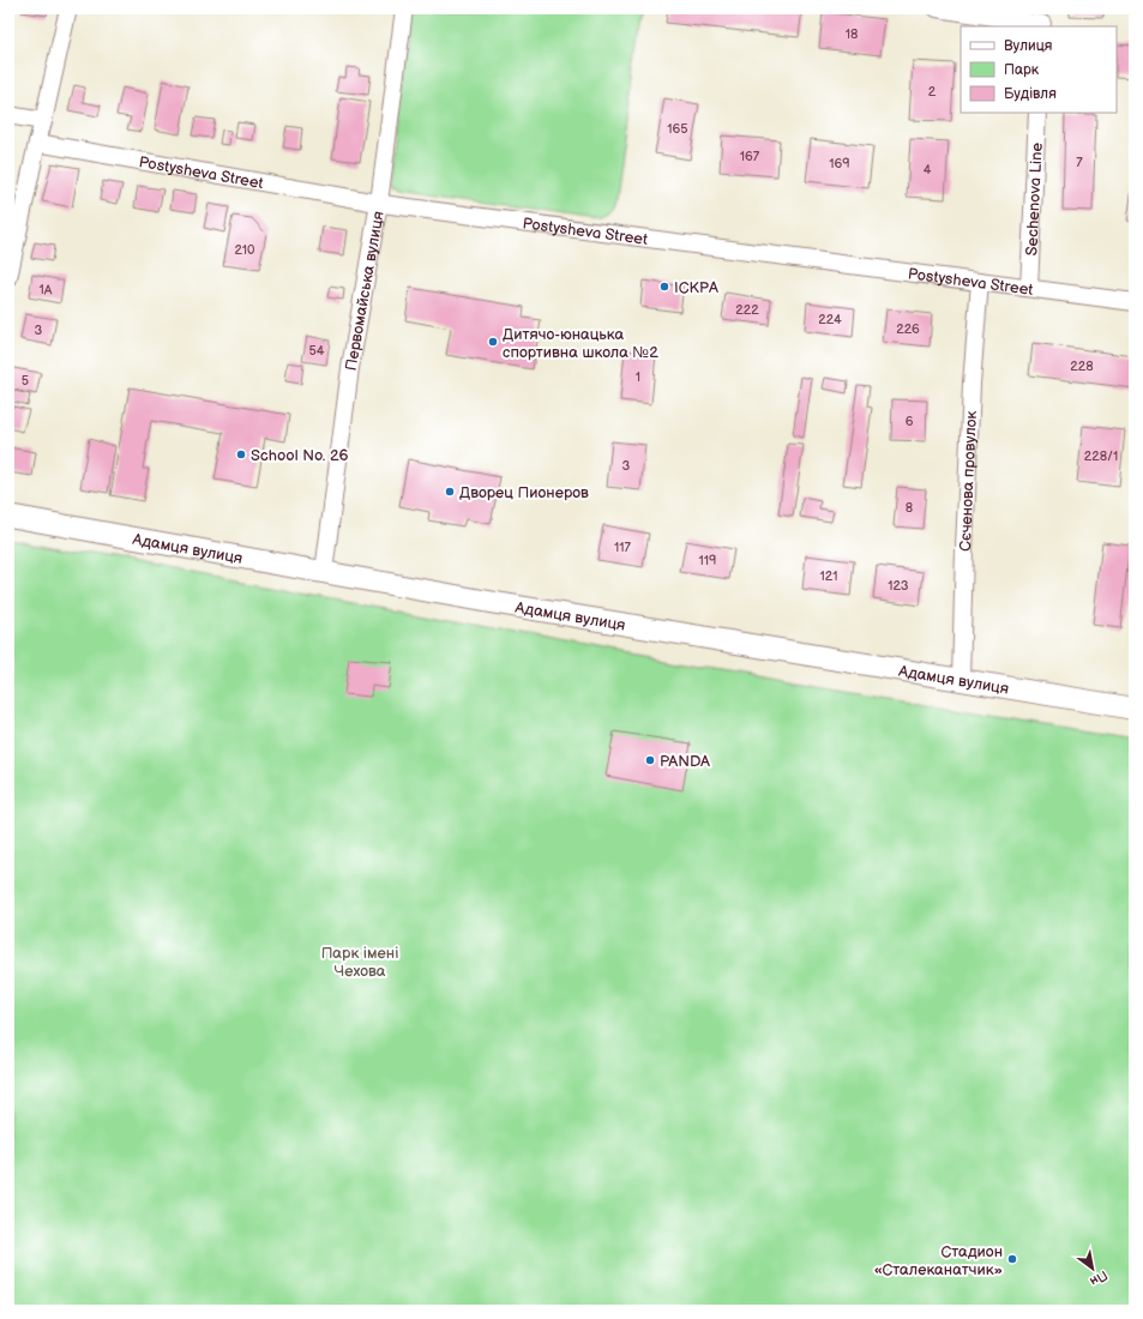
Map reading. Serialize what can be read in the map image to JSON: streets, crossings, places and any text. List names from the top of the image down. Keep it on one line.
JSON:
{"streets":{"street":["Postysheva Street","Sechenova Line","Первомайська вулиця","Сєченова провулок","Адамця вулиця"]},"crossings":[["Postysheva Street","Sechenova Line"],["Postysheva Street","Первомайська вулиця"],["Postysheva Street","Сєченова провулок"],["Первомайська вулиця","Адамця вулиця"],["Сєченова провулок","Адамця вулиця"]],"parks":["Парк імені Чехова"],"places":["ІСКРА","Дитячо-юнацька спортивна школа №2","School No. 26","Дворец Пионеров","PANDA","Стадион «Сталеканатчик»"],"house_numbers":["18","2","165","167","7","169","4","210","1А","222","224","226","3","54","228","1","5","6","228/1","3","8","117","119","121","123"],"legend":["Вулиця","Парк","Будівля"],"north":"bottom right"}
